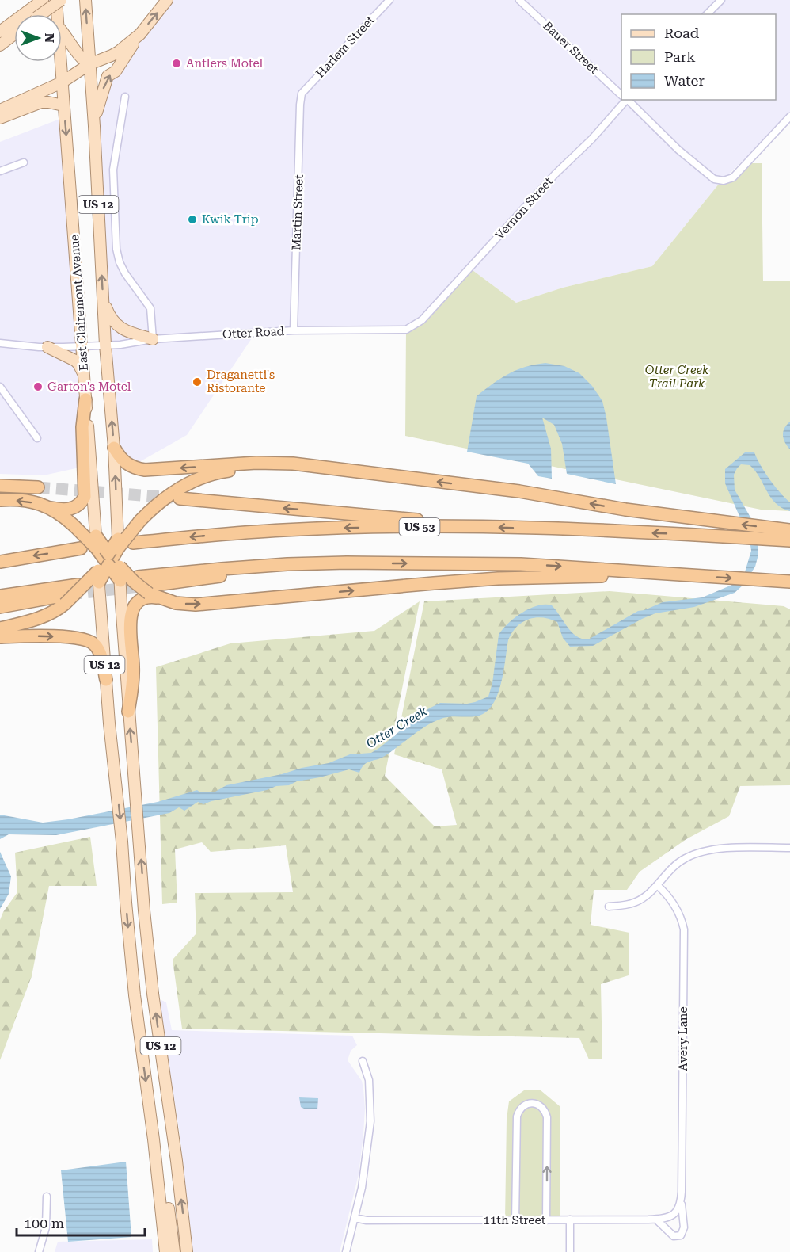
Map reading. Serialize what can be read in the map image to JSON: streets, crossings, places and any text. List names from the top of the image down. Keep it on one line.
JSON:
{"streets":{"highway":["US 53"],"main road":["US 12","East Clairemont Avenue"],"street":["Harlem Street","Bauer Street","Vernon Street","Martin Street","Otter Road","Avery Lane","11th Street"]},"crossings":[["Harlem Street","Martin Street"],["US 12","East Clairemont Avenue"],["Vernon Street","Otter Road"],["Martin Street","Otter Road"],["East Clairemont Avenue","Otter Road"],["Avery Lane","11th Street"]],"water":["Otter Creek"],"parks":["Otter Creek Trail Park"],"places":["Antlers Motel","Kwik Trip","Draganetti's Ristorante","Garton's Motel"],"legend":["Road","Park","Water"],"scale_bar":"100 m","north":"right"}
